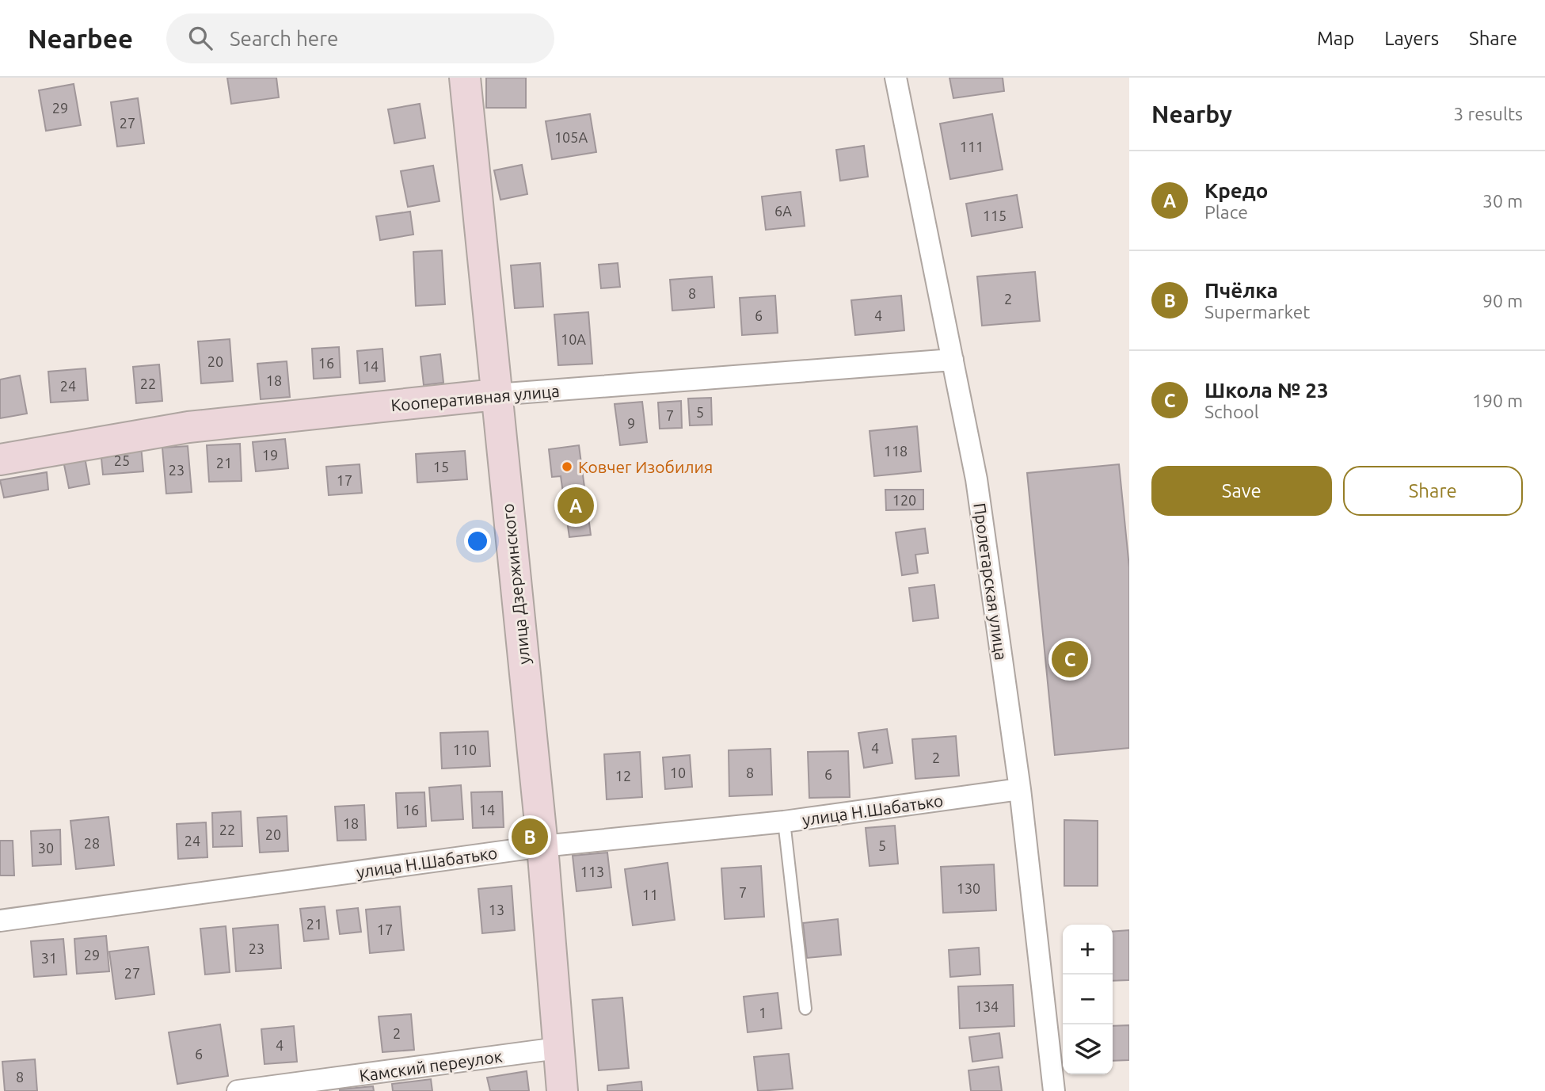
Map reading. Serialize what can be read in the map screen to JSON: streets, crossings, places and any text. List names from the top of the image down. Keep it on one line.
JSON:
{"streets":{"street":["Кооперативная улица","Пролетарская улица","улица Дзержинского","улица Н.Шабатько","Камский переулок"]},"crossings":[["Кооперативная улица","Пролетарская улица"],["Кооперативная улица","улица Дзержинского"],["Пролетарская улица","улица Н.Шабатько"],["улица Дзержинского","улица Н.Шабатько"],["улица Дзержинского","Камский переулок"]],"places":["Ковчег Изобилия"],"house_numbers":["29","27","105А","111","6А","115","8","2","6","4","10А","20","16","14","18","22","24","5","7","9","118","19","25","21","15","23","17","120","4","110","2","10","8","6","12","16","14","18","22","20","24","28","5","30","113","130","7","11","13","21","17","23","29","31","27","134","1","2","4","6","8"],"page":{"header":"Nearbee","search":"Search here","nav":["Map","Layers","Share"],"heading":["Nearby","3 results"],"list":[{"mark":"A","name":"Кредо","note":"Place","value":"30 m"},{"mark":"B","name":"Пчёлка","note":"Supermarket","value":"90 m"},{"mark":"C","name":"Школа № 23","note":"School","value":"190 m"}],"buttons":["Save","Share"],"pins":["A","C","B"],"map_buttons":["+","−"]}}
